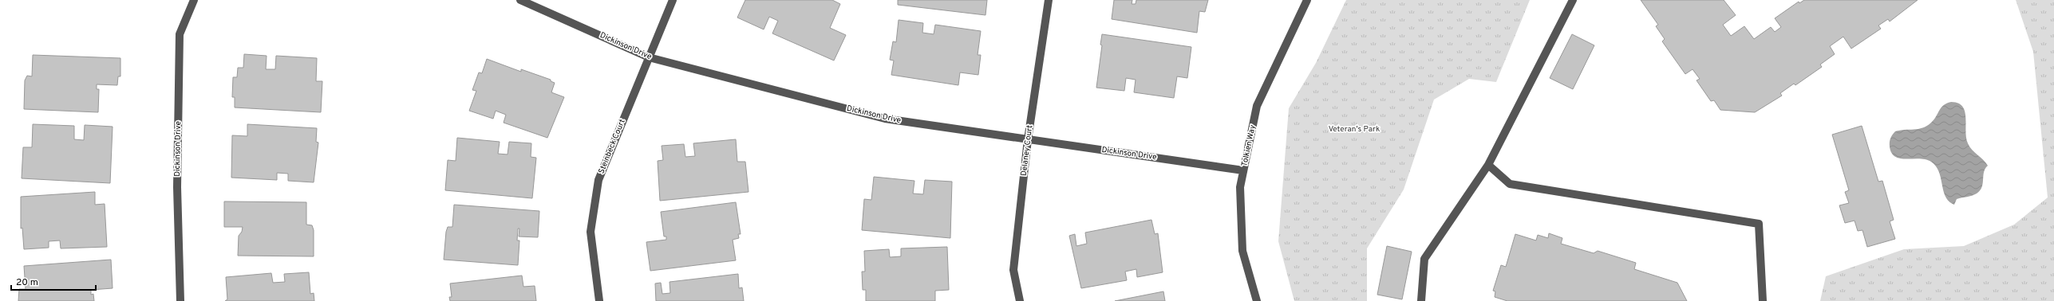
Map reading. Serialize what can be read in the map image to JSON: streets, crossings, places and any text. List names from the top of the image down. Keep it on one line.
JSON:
{"streets":{"street":["Dickinson Drive","Tolkien Way","Steinbeck Court","Delaney Court"]},"crossings":[["Dickinson Drive","Tolkien Way"],["Dickinson Drive","Steinbeck Court"],["Dickinson Drive","Delaney Court"]],"parks":["Veteran's Park"],"scale_bar":"20 m"}
